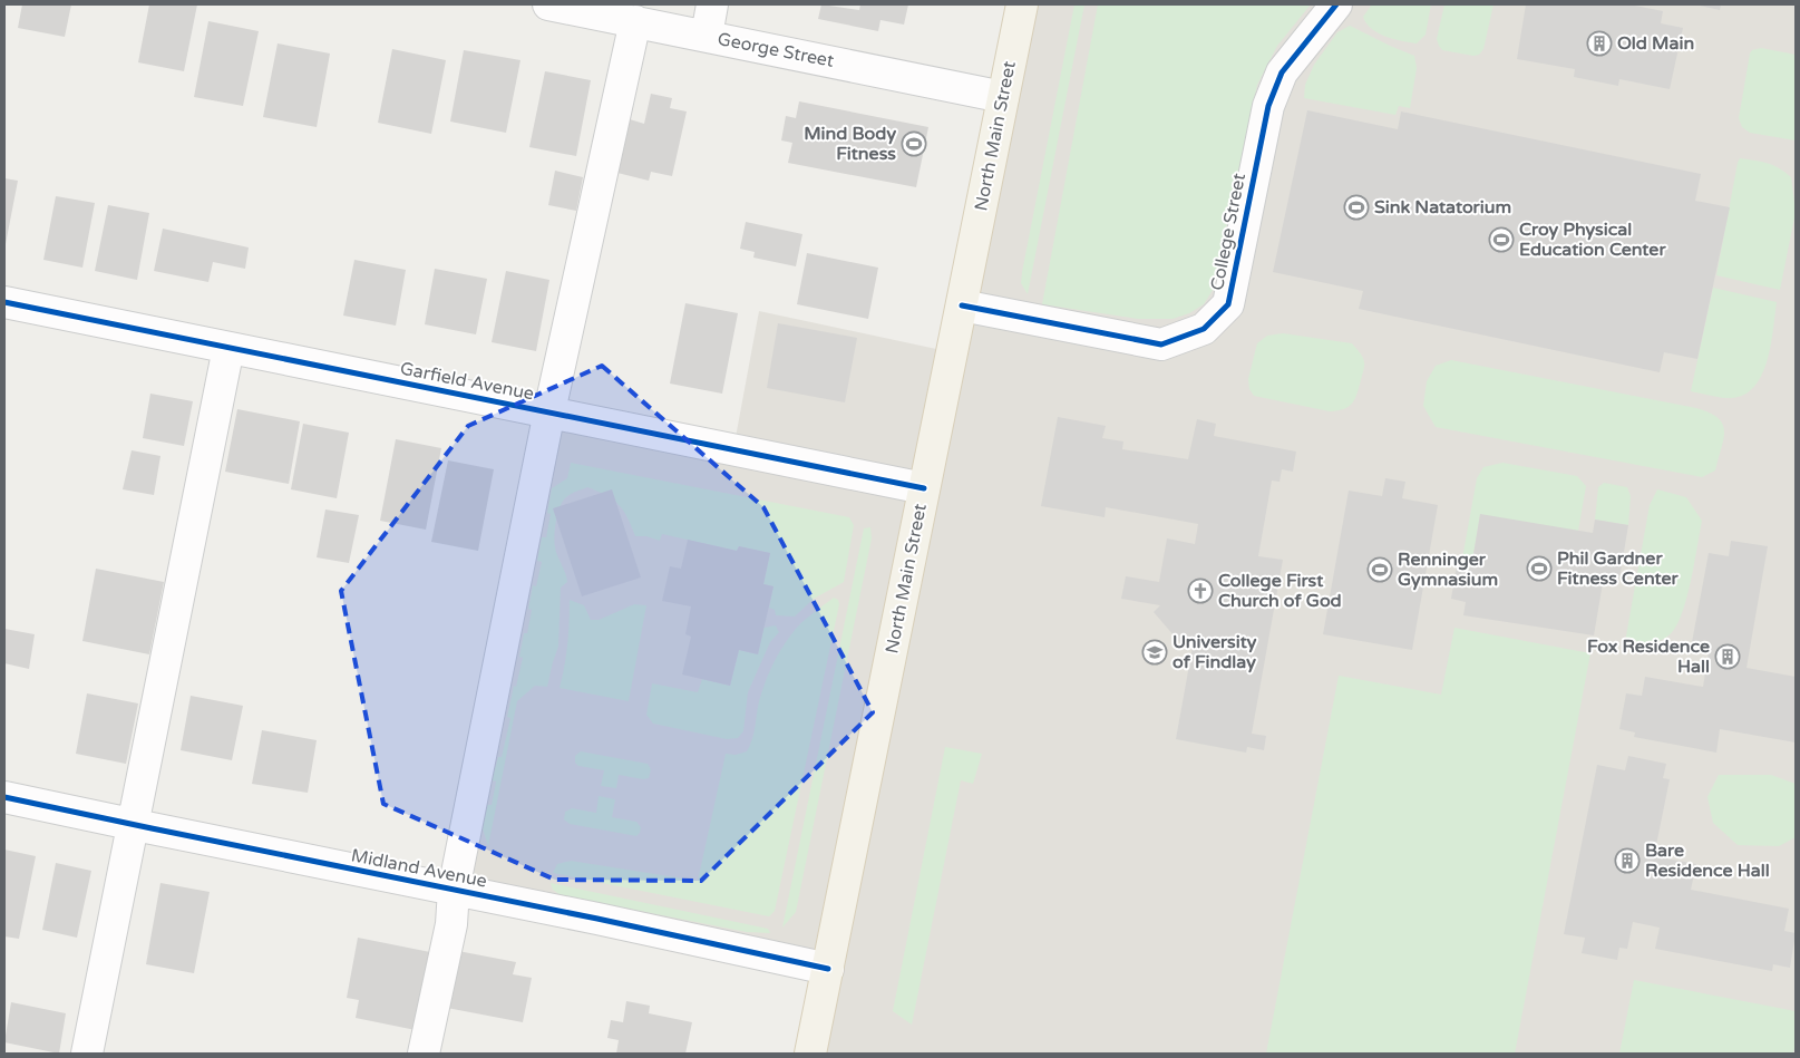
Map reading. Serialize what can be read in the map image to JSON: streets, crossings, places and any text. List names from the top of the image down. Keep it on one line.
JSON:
{"streets":{"main road":["North Main Street"],"street":["George Street","College Street","Garfield Avenue","Midland Avenue"]},"crossings":[["George Street","North Main Street"],["North Main Street","College Street"],["North Main Street","Garfield Avenue"],["North Main Street","Midland Avenue"]],"places":{"building":["Old Main","Fox Residence Hall","Bare Residence Hall"],"sports":["Mind Body Fitness","Sink Natatorium","Croy Physical Education Center","Phil Gardner Fitness Center","Renninger Gymnasium"],"church":["College First Church of God"],"school or university":["University of Findlay"]}}
